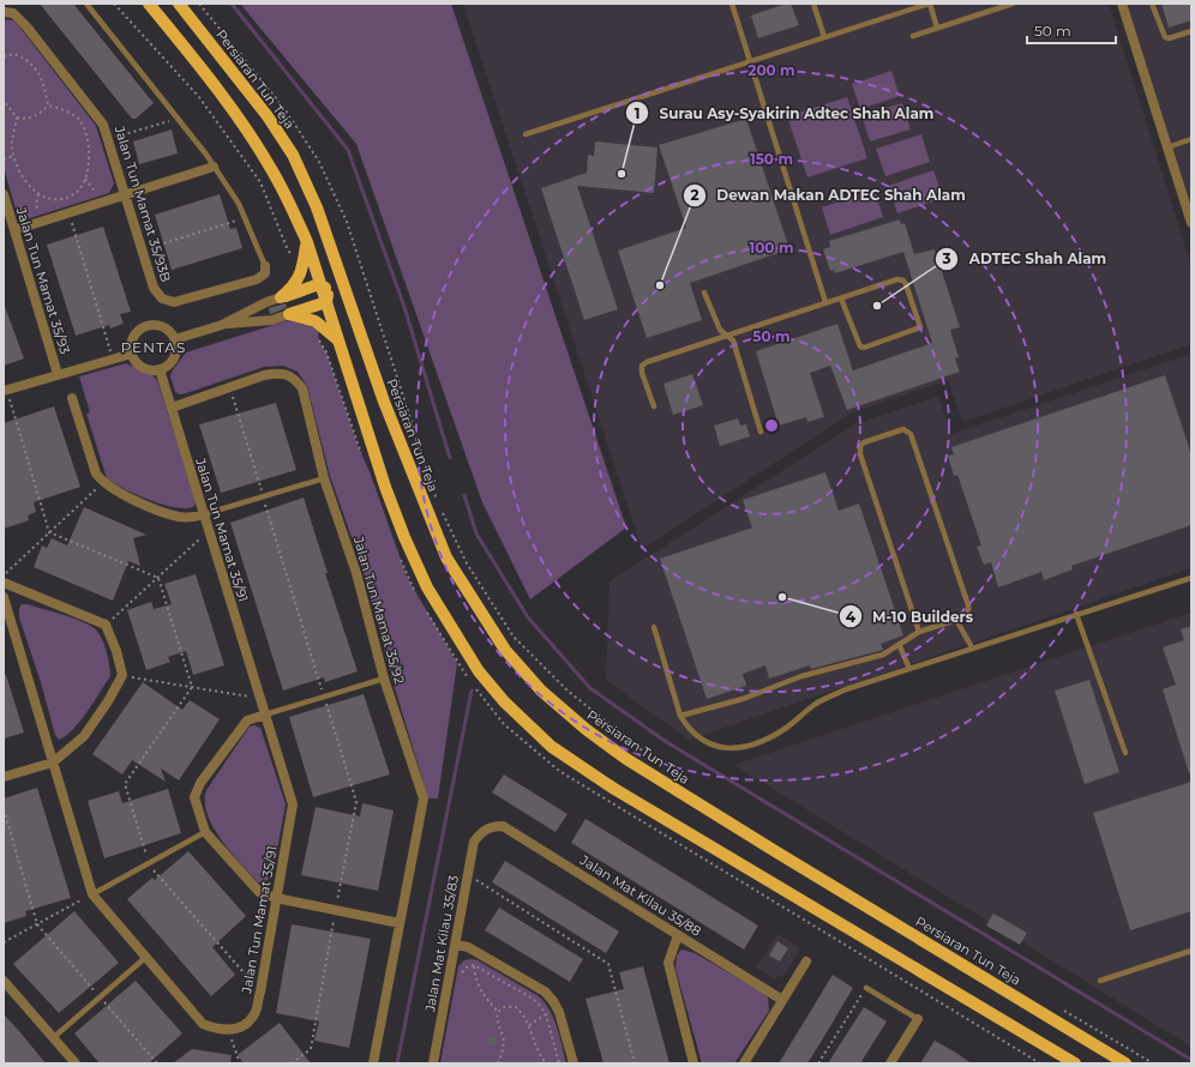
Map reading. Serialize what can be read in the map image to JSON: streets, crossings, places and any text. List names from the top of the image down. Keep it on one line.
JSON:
{"streets":{"main road":["Persiaran Tun Teja"],"street":["Jalan Tun Mamat 35/93B","Jalan Tun Mamat 35/93","Jalan Tun Mamat 35/91","Jalan Tun Mamat 35/92","Jalan Mat Kilau 35/88","Jalan Mat Kilau 35/83"]},"crossings":[["Jalan Tun Mamat 35/93","Jalan Tun Mamat 35/91"],["Jalan Tun Mamat 35/91","Jalan Tun Mamat 35/92"],["Jalan Mat Kilau 35/88","Jalan Mat Kilau 35/83"]],"districts":["PENTAS"],"places":["Surau Asy-Syakirin Adtec Shah Alam","Dewan Makan ADTEC Shah Alam","ADTEC Shah Alam","M-10 Builders"],"scale_bar":"50 m","rings":["200 m","150 m","100 m","50 m"]}
